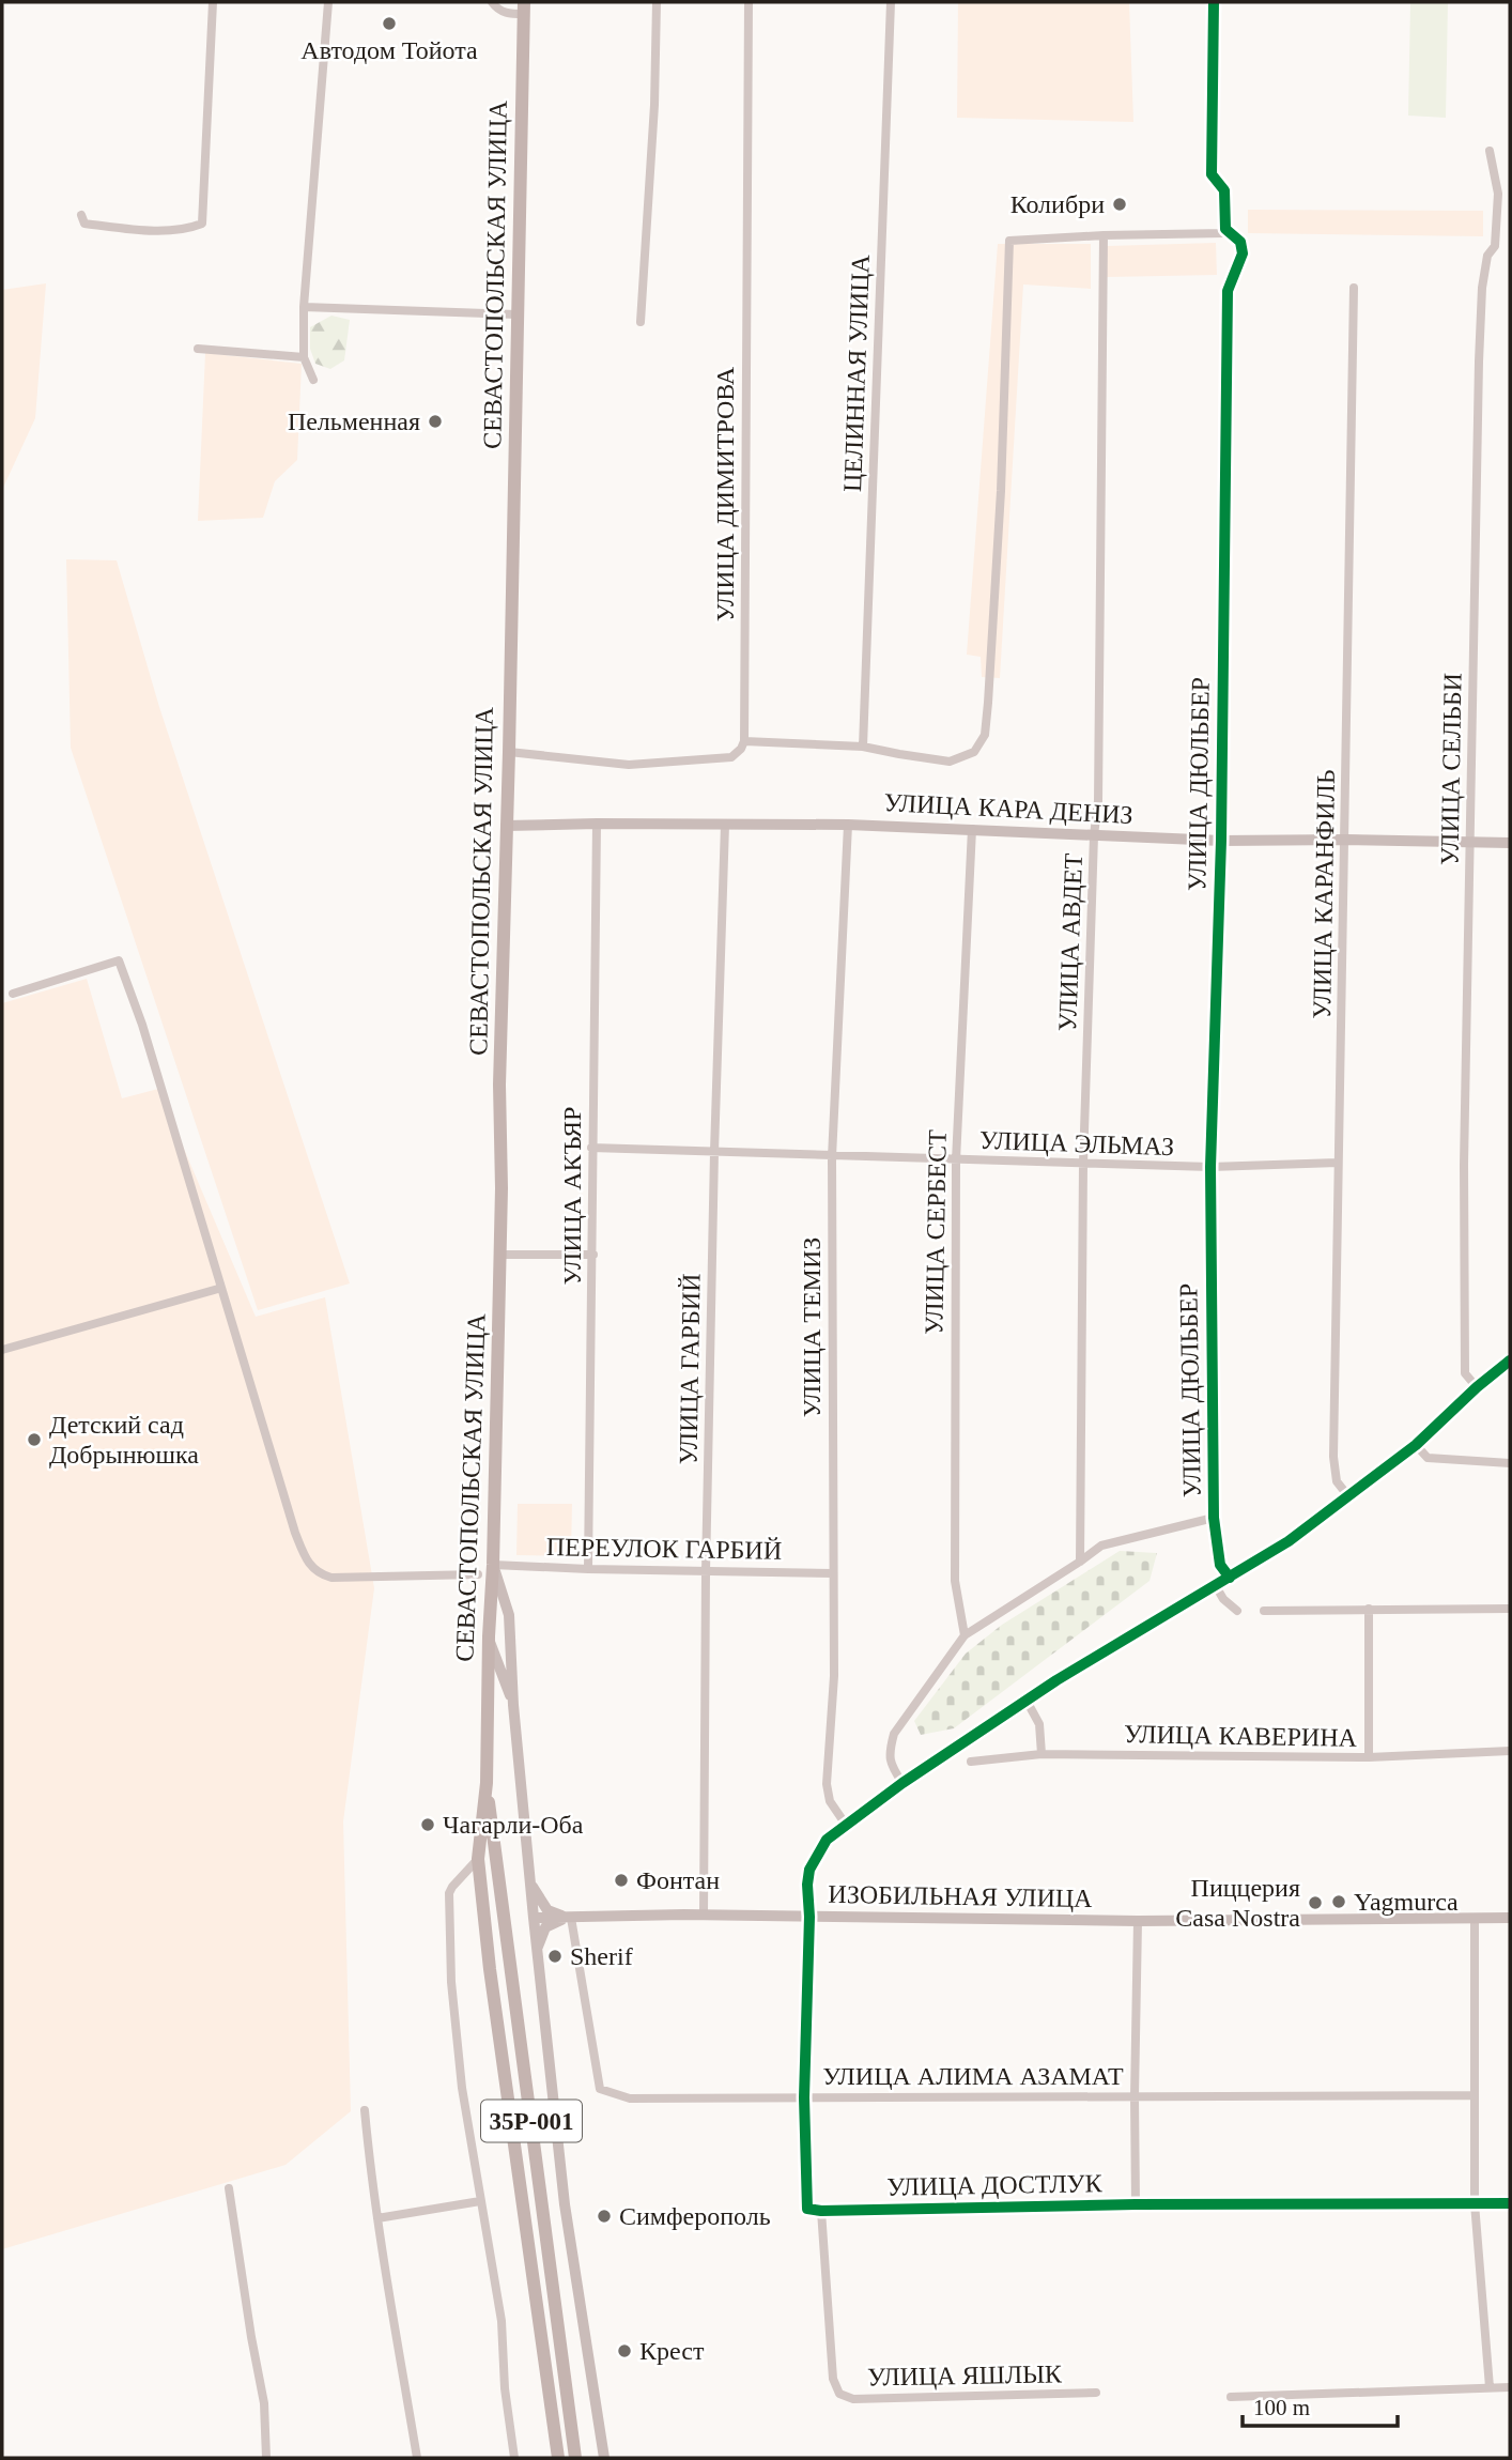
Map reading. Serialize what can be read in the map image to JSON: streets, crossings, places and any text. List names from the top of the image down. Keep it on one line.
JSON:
{"streets":{"main road":["СЕВАСТОПОЛЬСКАЯ УЛИЦА","УЛИЦА КАРА ДЕНИЗ","ИЗОБИЛЬНАЯ УЛИЦА","35Р-001"],"street":["ЦЕЛИННАЯ УЛИЦА","УЛИЦА ДИМИТРОВА","УЛИЦА СЕЛЬБИ","УЛИЦА ДЮЛЬБЕР","УЛИЦА КАРАНФИЛЬ","УЛИЦА АВДЕТ","УЛИЦА ЭЛЬМАЗ","УЛИЦА АКЪЯР","УЛИЦА СЕРБЕСТ","УЛИЦА ТЕМИЗ","УЛИЦА ГАРБИЙ","ПЕРЕУЛОК ГАРБИЙ","УЛИЦА КАВЕРИНА","УЛИЦА АЛИМА АЗАМАТ","УЛИЦА ДОСТЛУК","УЛИЦА ЯШЛЫК"]},"crossings":[["СЕВАСТОПОЛЬСКАЯ УЛИЦА","УЛИЦА КАРА ДЕНИЗ"],["СЕВАСТОПОЛЬСКАЯ УЛИЦА","ПЕРЕУЛОК ГАРБИЙ"],["СЕВАСТОПОЛЬСКАЯ УЛИЦА","35Р-001"],["УЛИЦА СЕЛЬБИ","УЛИЦА КАРА ДЕНИЗ"],["УЛИЦА ДЮЛЬБЕР","УЛИЦА КАРА ДЕНИЗ"],["УЛИЦА ДЮЛЬБЕР","УЛИЦА ЭЛЬМАЗ"],["УЛИЦА КАРА ДЕНИЗ","УЛИЦА КАРАНФИЛЬ"],["УЛИЦА КАРА ДЕНИЗ","УЛИЦА АВДЕТ"],["УЛИЦА КАРА ДЕНИЗ","УЛИЦА АКЪЯР"],["УЛИЦА КАРА ДЕНИЗ","УЛИЦА СЕРБЕСТ"],["УЛИЦА КАРА ДЕНИЗ","УЛИЦА ТЕМИЗ"],["УЛИЦА КАРА ДЕНИЗ","УЛИЦА ГАРБИЙ"],["УЛИЦА КАРАНФИЛЬ","УЛИЦА ЭЛЬМАЗ"],["УЛИЦА АВДЕТ","УЛИЦА ЭЛЬМАЗ"],["УЛИЦА ЭЛЬМАЗ","УЛИЦА АКЪЯР"],["УЛИЦА ЭЛЬМАЗ","УЛИЦА СЕРБЕСТ"],["УЛИЦА ЭЛЬМАЗ","УЛИЦА ТЕМИЗ"],["УЛИЦА ЭЛЬМАЗ","УЛИЦА ГАРБИЙ"],["УЛИЦА АКЪЯР","ПЕРЕУЛОК ГАРБИЙ"],["УЛИЦА ТЕМИЗ","ПЕРЕУЛОК ГАРБИЙ"],["УЛИЦА ГАРБИЙ","ПЕРЕУЛОК ГАРБИЙ"],["УЛИЦА ГАРБИЙ","ИЗОБИЛЬНАЯ УЛИЦА"],["ИЗОБИЛЬНАЯ УЛИЦА","УЛИЦА АЛИМА АЗАМАТ"],["УЛИЦА ДОСТЛУК","УЛИЦА ЯШЛЫК"]],"places":["Автодом Тойота","Колибри","Пельменная","Детский сад Добрынюшка","Чагарли-Оба","Фонтан","Yagmurca","Пиццерия Casa Nostra","Sherif","Симферополь","Крест"],"scale_bar":"100 m"}
